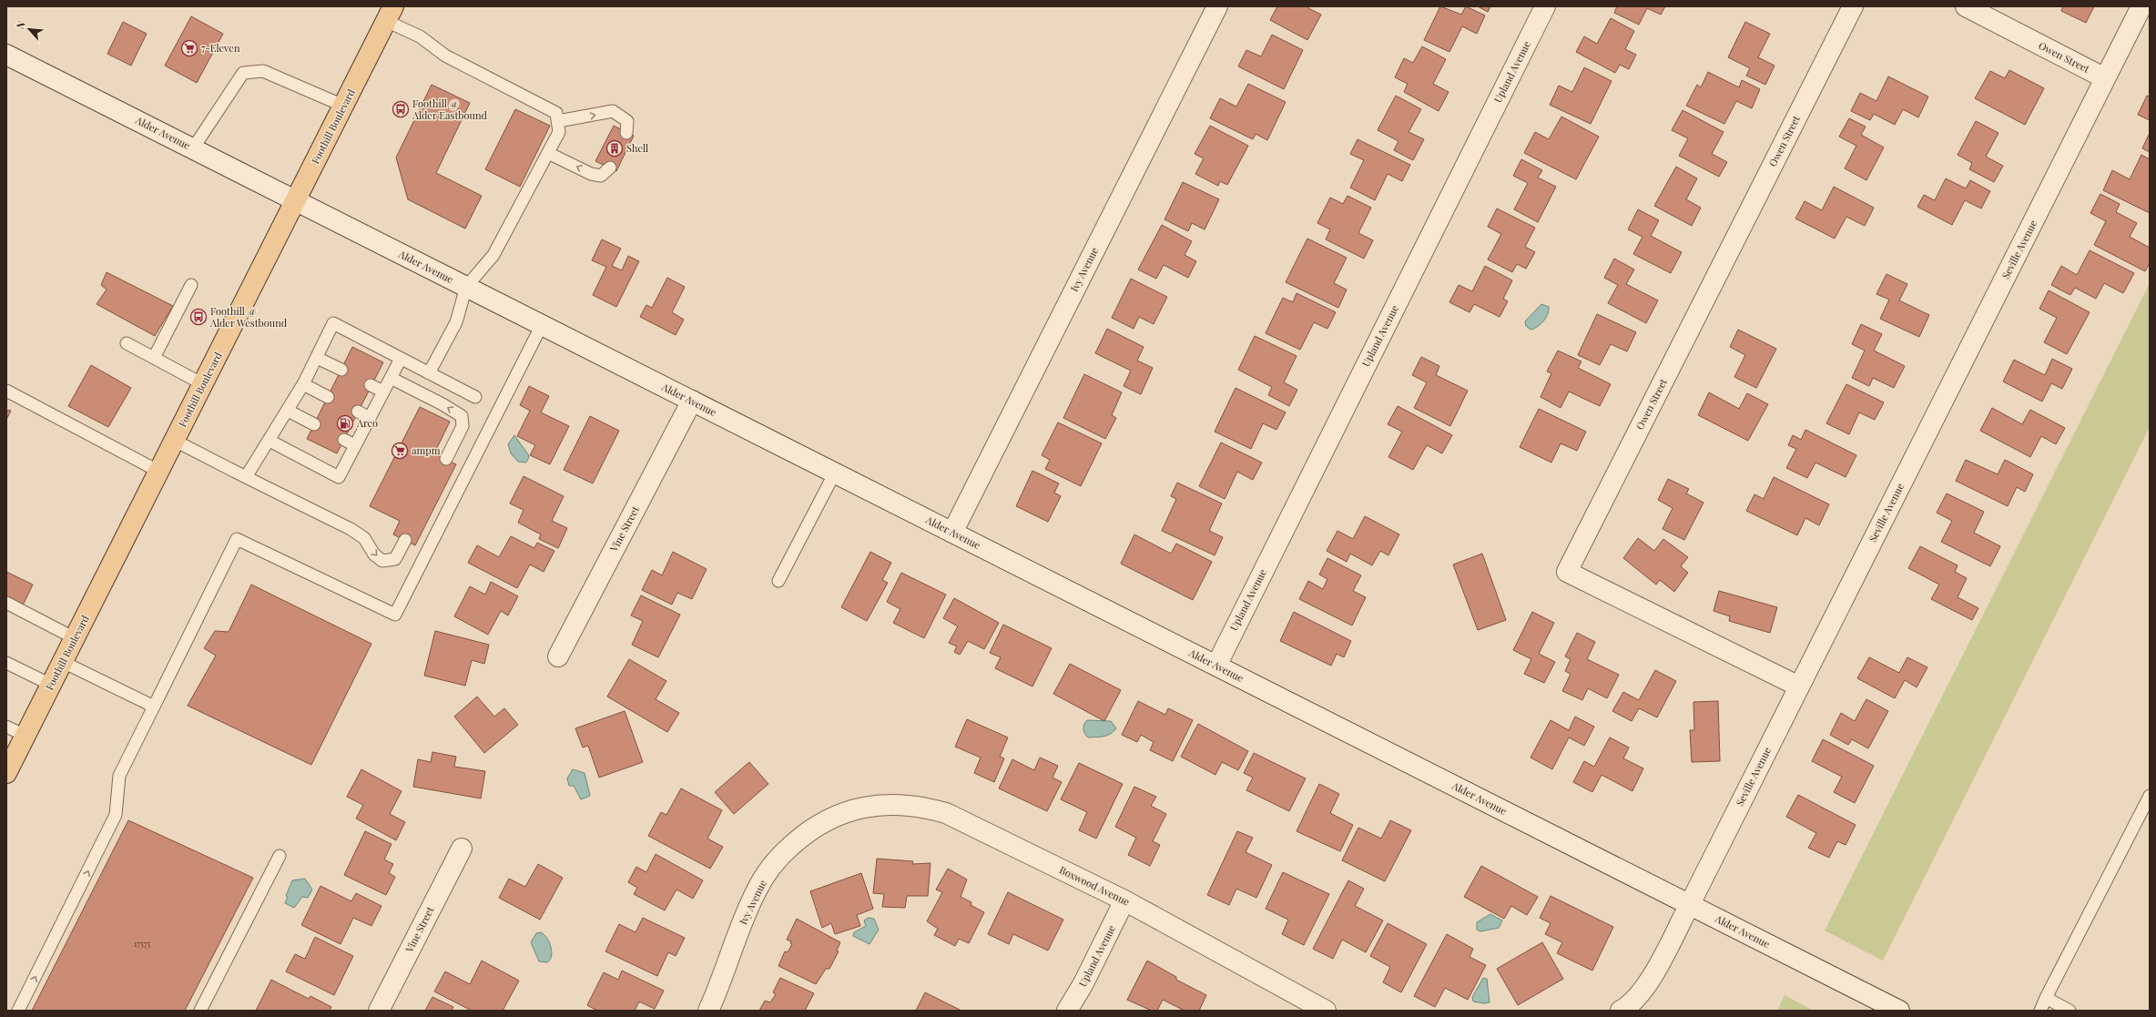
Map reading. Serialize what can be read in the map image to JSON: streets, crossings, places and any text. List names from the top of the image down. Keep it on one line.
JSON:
{"streets":{"main road":["Foothill Boulevard"],"street":["Owen Street","Upland Avenue","Alder Avenue","Seville Avenue","Ivy Avenue","Vine Street","Boxwood Avenue"]},"crossings":[["Owen Street","Seville Avenue"],["Upland Avenue","Alder Avenue"],["Upland Avenue","Boxwood Avenue"],["Foothill Boulevard","Alder Avenue"],["Alder Avenue","Seville Avenue"],["Alder Avenue","Ivy Avenue"],["Alder Avenue","Vine Street"],["Ivy Avenue","Boxwood Avenue"]],"places":{"supermarket":["7-Eleven","ampm"],"bus stop":["Foothill @ Alder Eastbound","Foothill @ Alder Westbound"],"building":["Shell"],"fuel station":["Arco"]},"house_numbers":["17575"],"north":"top left"}
